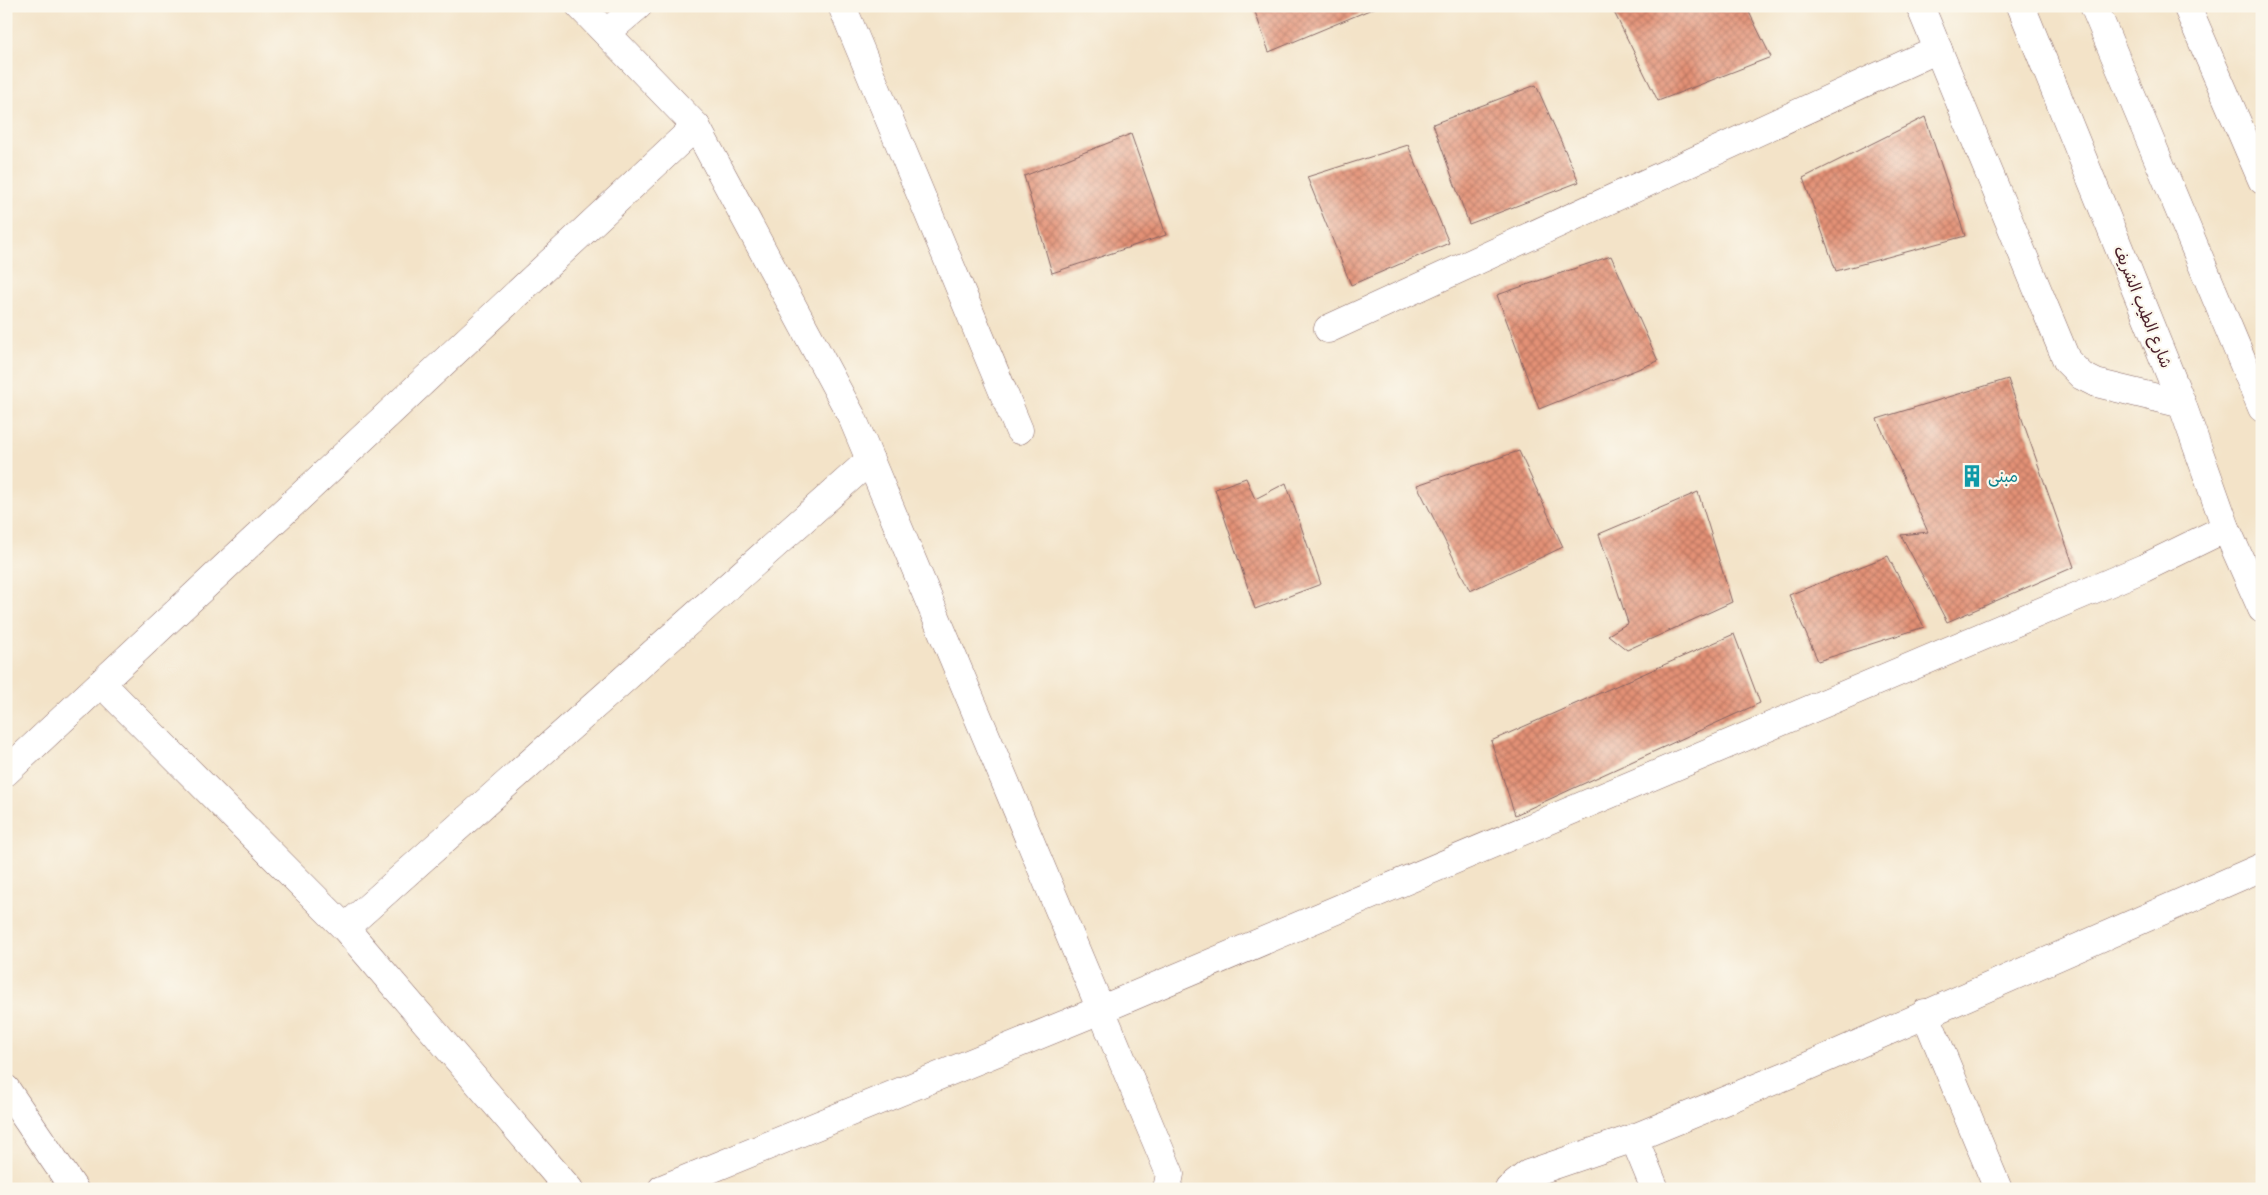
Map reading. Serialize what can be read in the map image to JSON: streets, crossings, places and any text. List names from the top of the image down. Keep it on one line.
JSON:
{"streets":{"street":["شارع الطيب الشريف"]},"places":{"building":["مبنى"]}}
